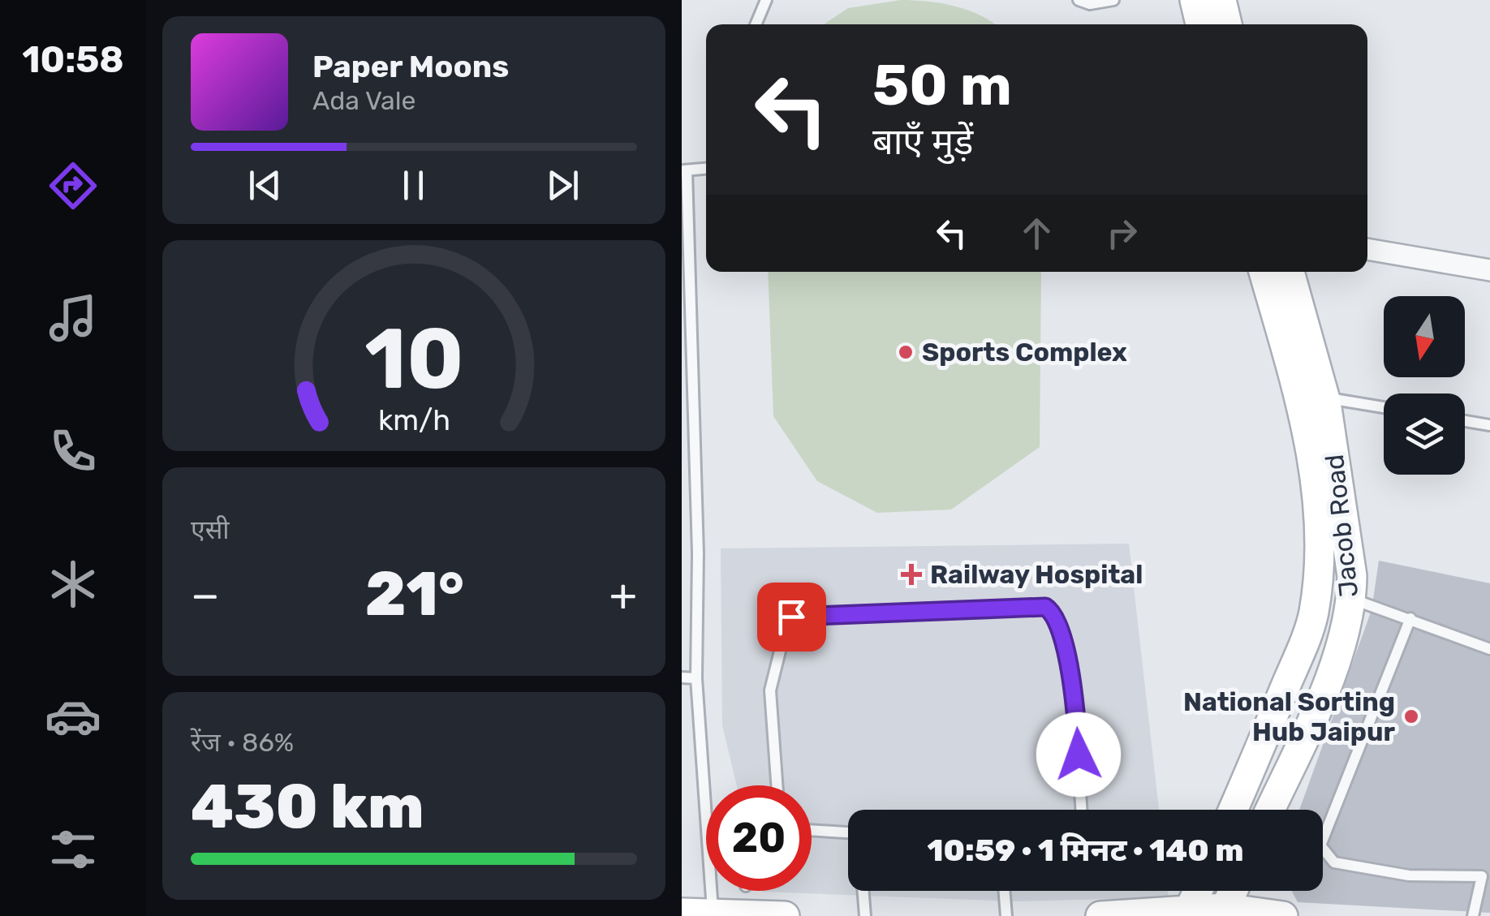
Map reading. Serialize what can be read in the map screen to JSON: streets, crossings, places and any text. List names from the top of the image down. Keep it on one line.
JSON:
{"streets":{"street":["Jacob Road"]},"places":{"other":["Sports Complex","National Sorting Hub Jaipur"],"health":["Railway Hospital"]},"north":"bottom","page":{"tabs":"10:58","turn":["50 m","बाएँ मुड़ें"],"song":["Paper Moons","Ada Vale"],"tile":["एसी",["रेंज · 86%","430 km"]],"heat":["−","21°","+"],"limit":"20","trip":"10:59 · 1 मिनट · 140 m","gauge":["10","km/h"]}}
